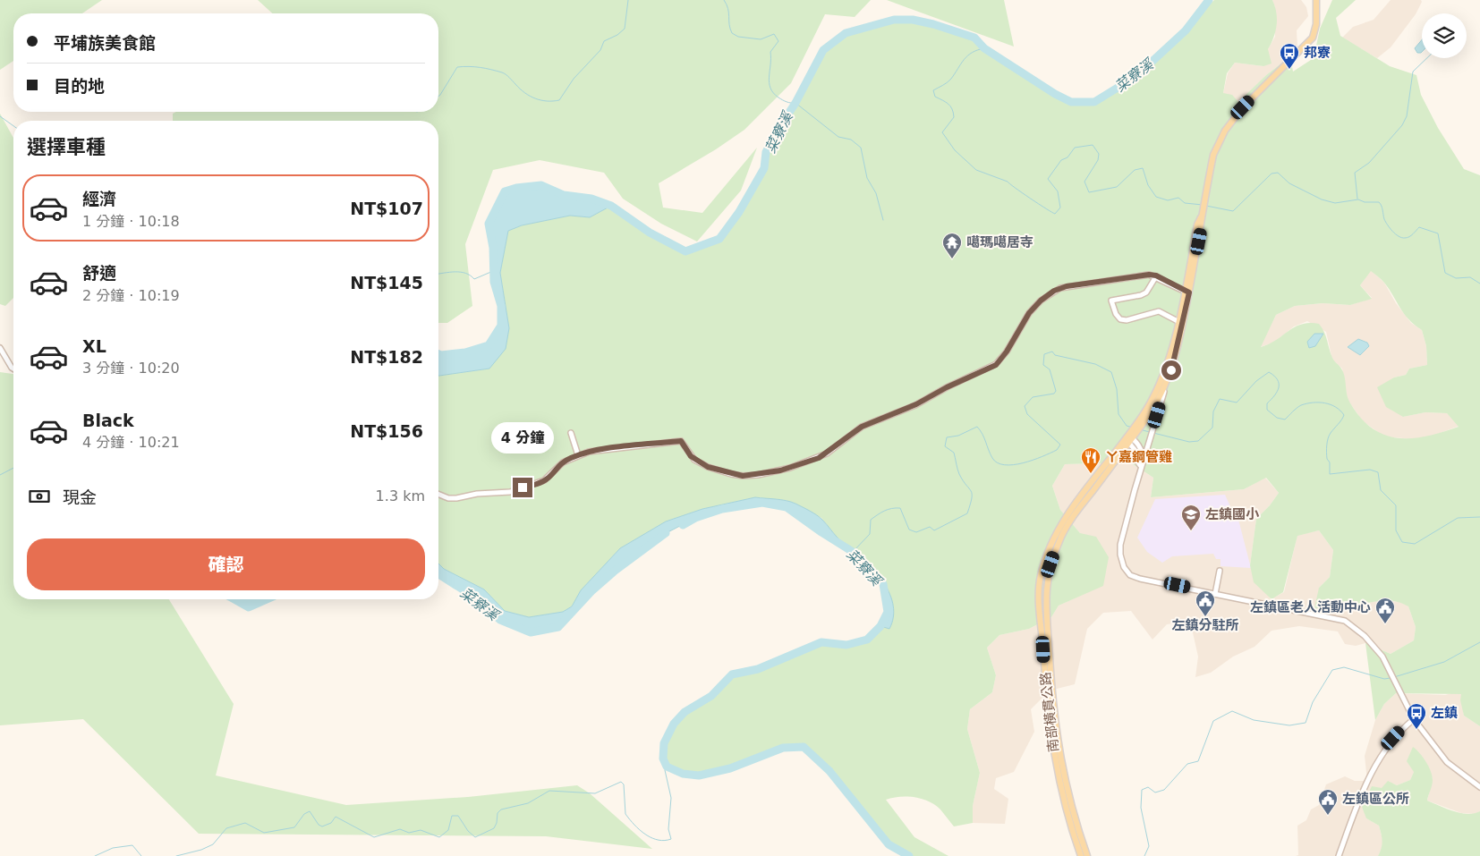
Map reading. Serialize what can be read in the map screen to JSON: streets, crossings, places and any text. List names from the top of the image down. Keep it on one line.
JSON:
{"streets":{"main road":["南部橫貫公路"]},"water":["菜竂溪"],"places":{"bus stop":["邦寮","左鎮"],"temple":["噶瑪噶居寺"],"restaurant":["ㄚ嘉鋼管雞"],"school or university":["左鎮國小"],"public building":["左鎮分駐所","左鎮區老人活動中心","左鎮區公所"]},"page":{"banner":["平埔族美食館","目的地"],"heading":"選擇車種","list":[{"name":"經濟","note":"1 分鐘 · 10:18","value":"NT$107"},{"name":"舒適","note":"2 分鐘 · 10:19","value":"NT$145"},{"name":"XL","note":"3 分鐘 · 10:20","value":"NT$182"},{"name":"Black","note":"4 分鐘 · 10:21","value":"NT$156"}],"bubble":"4 分鐘","pay":["現金","1.3 km"],"buttons":"確認"}}
